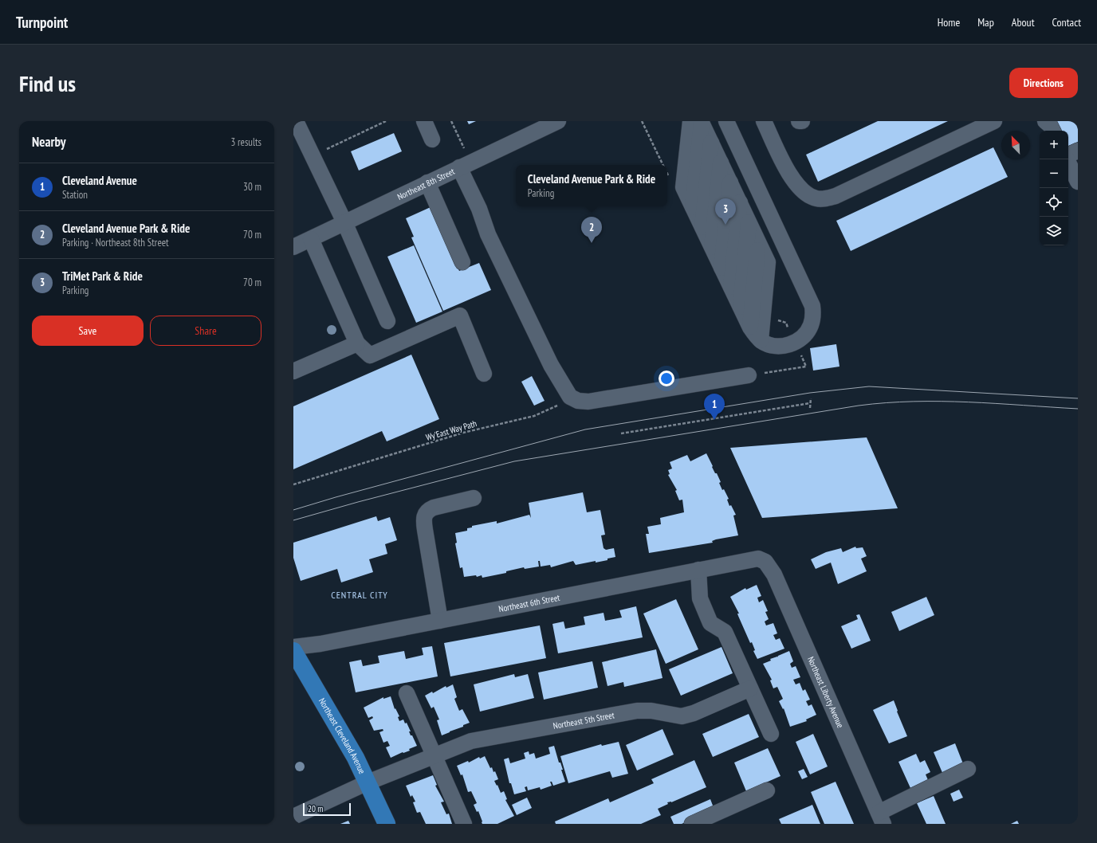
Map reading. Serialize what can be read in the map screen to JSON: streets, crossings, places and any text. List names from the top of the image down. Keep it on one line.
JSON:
{"streets":{"main road":["Northeast Cleveland Avenue"],"street":["Northeast 8th Street","Northeast 6th Street","Northeast Liberty Avenue","Northeast 5th Street"],"path":["Wy'East Way Path"]},"crossings":[["Northeast 6th Street","Northeast Liberty Avenue"],["Northeast 5th Street","Northeast Cleveland Avenue"]],"districts":["CENTRAL CITY"],"scale_bar":"20 m","north":"top left","page":{"header":"Turnpoint","nav":["Home","Map","About","Contact"],"buttons":["Directions",["Save","Share"]],"title":"Find us","heading":["Nearby","3 results"],"map_buttons":["+","−"],"list":[{"mark":"1","name":"Cleveland Avenue","note":"Station","value":"30 m"},{"mark":"2","name":"Cleveland Avenue Park & Ride","note":"Parking · Northeast 8th Street","value":"70 m"},{"mark":"3","name":"TriMet Park & Ride","note":"Parking","value":"70 m"}],"popup":["Cleveland Avenue Park & Ride","Parking"],"pins":["3","2","1"],"scale":"20 m"}}
